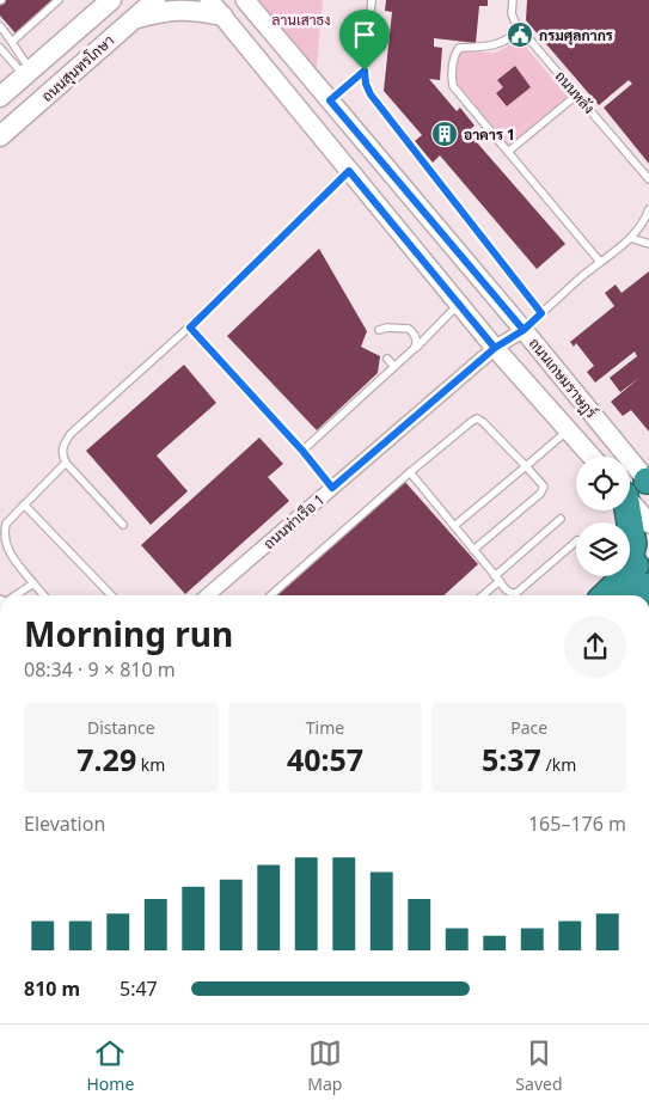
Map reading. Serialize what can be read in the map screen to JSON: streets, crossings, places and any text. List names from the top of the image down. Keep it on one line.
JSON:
{"streets":{"main road":["ถนนสุนทรโกษา"],"street":["ถนนเกษมราษฎร์","ถนนท่าเรือ 1"],"lane":["ถนนหลัง"]},"crossings":[["ถนนเกษมราษฎร์","ถนนท่าเรือ 1"]],"parks":["ลานเสาธง"],"places":{"public building":["กรมศุลกากร"],"building":["อาคาร 1"]},"page":{"heading":["Morning run","08:34 · 9 × 810 m"],"stats":[["Distance","7.29 km"],["Time","40:57"],["Pace","5:37 /km"]],"chart":["Elevation","165–176 m"],"list":[{"name":"810 m","note":"5:47"}],"tabs":["Home","Map","Saved"]}}
